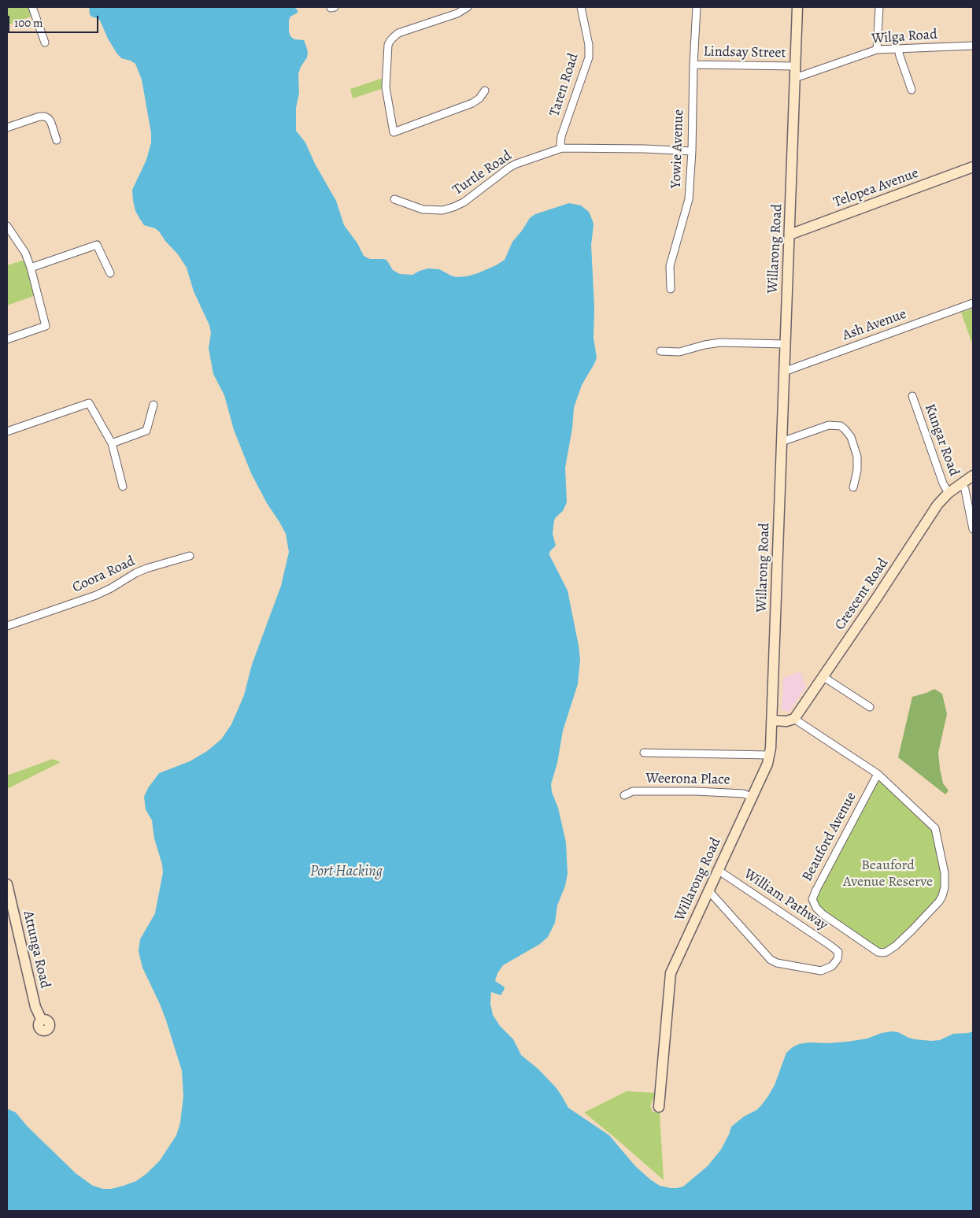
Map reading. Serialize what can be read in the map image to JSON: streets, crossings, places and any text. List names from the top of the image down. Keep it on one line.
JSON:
{"streets":{"street":["Wilga Road","Lindsay Street","Taren Road","Yowie Avenue","Turtle Road","Telopea Avenue","Willarong Road","Ash Avenue","Kungar Road","Coora Road","Crescent Road","Weerona Place","Beauford Avenue","William Pathway","Attunga Road"]},"crossings":[["Wilga Road","Willarong Road"],["Lindsay Street","Yowie Avenue"],["Lindsay Street","Willarong Road"],["Taren Road","Turtle Road"],["Yowie Avenue","Turtle Road"],["Telopea Avenue","Willarong Road"],["Willarong Road","Ash Avenue"],["Willarong Road","Weerona Place"],["Willarong Road","William Pathway"],["Kungar Road","Crescent Road"],["Crescent Road","Beauford Avenue"]],"water":["Port Hacking"],"parks":["Beauford Avenue Reserve"],"scale_bar":"100 m"}
